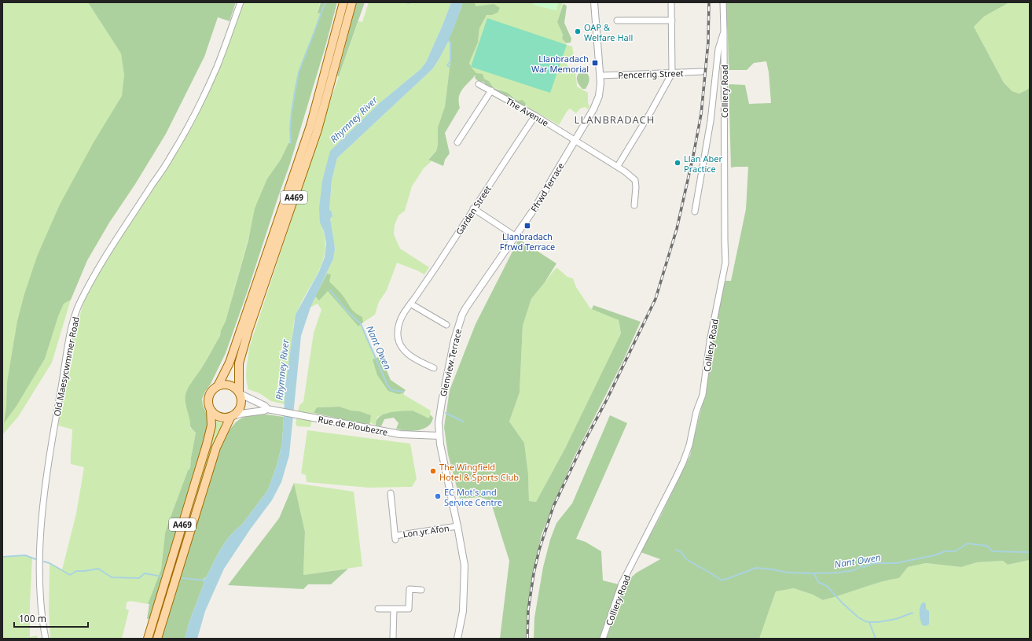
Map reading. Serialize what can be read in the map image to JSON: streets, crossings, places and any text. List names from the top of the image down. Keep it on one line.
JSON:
{"streets":{"main road":["A469"],"street":["Pencerrig Street","Colliery Road","The Avenue","Ffrwd Terrace","Garden Street","Glenview Terrace","Old Maesycwmmer Road","Rue de Ploubezre","Lon yr Afon"]},"crossings":[["Pencerrig Street","Ffrwd Terrace"],["The Avenue","Ffrwd Terrace"],["The Avenue","Garden Street"],["Ffrwd Terrace","Glenview Terrace"],["A469","Rue de Ploubezre"],["Glenview Terrace","Rue de Ploubezre"],["Glenview Terrace","Lon yr Afon"]],"districts":["LLANBRADACH"],"water":["Rhymney River","Nant Owen"],"places":{"other":["OAP & Welfare Hall","Llan Aber Practice","The Wingfield Hotel & Sports Club","EC Mot's and Service Centre"],"transit":["Llanbradach War Memorial","Llanbradach Ffrwd Terrace"]},"scale_bar":"100 m"}
